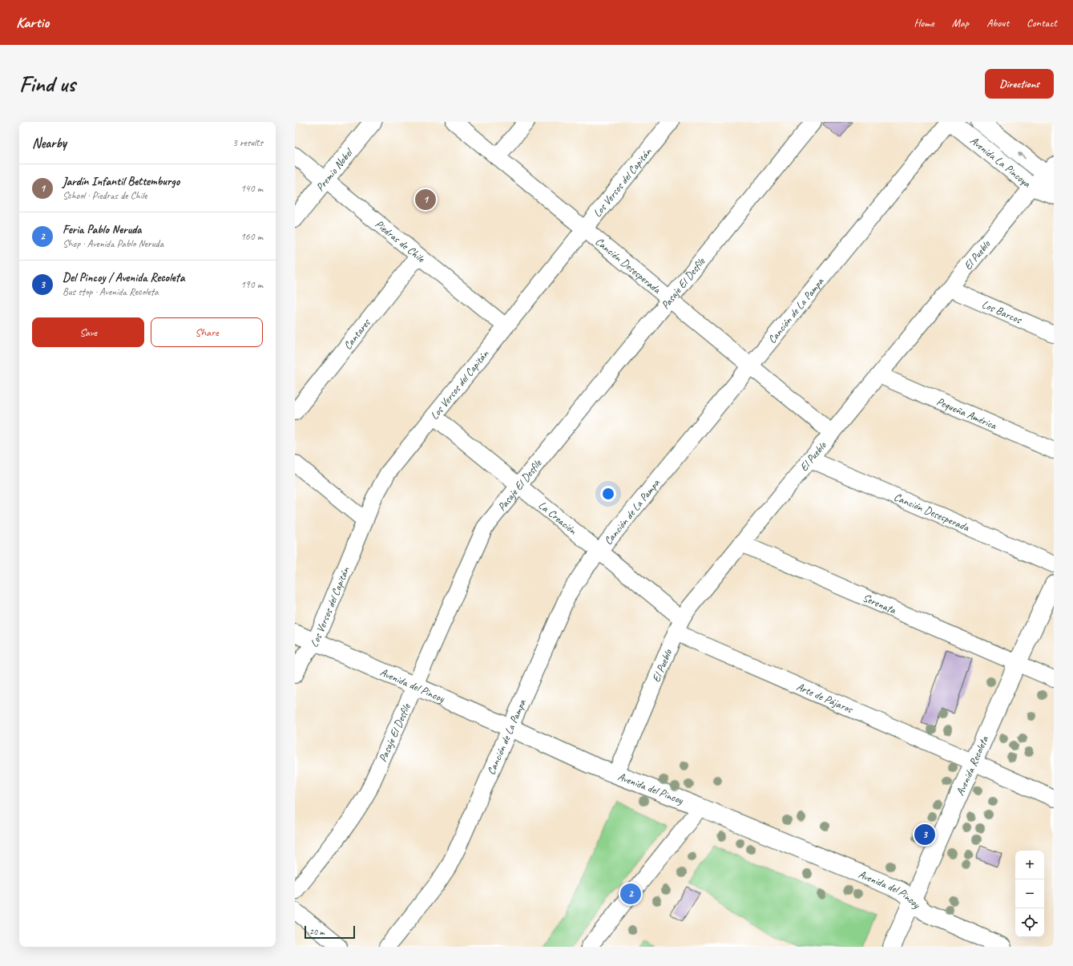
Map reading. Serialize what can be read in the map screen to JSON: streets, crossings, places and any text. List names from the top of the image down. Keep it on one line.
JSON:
{"streets":{"street":["Avenida La Pincoya","Premio Nobel","Los Versos del Capitán","Piedras de Chile","El Pueblo","Canción Desesperada","Pasaje El Desfile","Canción de La Pampa","Los Barcos","Cantares","Pequeña América","La Creación","Serenata","Avenida del Pincoy","Arte de Pájaros","Avenida Recoleta"]},"crossings":[["Avenida La Pincoya","El Pueblo"],["Avenida La Pincoya","Canción de La Pampa"],["Premio Nobel","Piedras de Chile"],["Los Versos del Capitán","Piedras de Chile"],["Los Versos del Capitán","Canción Desesperada"],["Los Versos del Capitán","La Creación"],["Los Versos del Capitán","Avenida del Pincoy"],["Piedras de Chile","Cantares"],["El Pueblo","Canción Desesperada"],["El Pueblo","Los Barcos"],["El Pueblo","Pequeña América"],["El Pueblo","La Creación"],["El Pueblo","Serenata"],["El Pueblo","Avenida del Pincoy"],["El Pueblo","Arte de Pájaros"],["Canción Desesperada","Pasaje El Desfile"],["Canción Desesperada","Canción de La Pampa"],["Pasaje El Desfile","La Creación"],["Pasaje El Desfile","Avenida del Pincoy"],["Canción de La Pampa","La Creación"],["Canción de La Pampa","Avenida del Pincoy"],["La Creación","Arte de Pájaros"],["Serenata","Avenida Recoleta"],["Avenida del Pincoy","Avenida Recoleta"],["Arte de Pájaros","Avenida Recoleta"]],"scale_bar":"20 m","page":{"header":"Kartio","nav":["Home","Map","About","Contact"],"buttons":["Directions",["Save","Share"]],"title":"Find us","heading":["Nearby","3 results"],"list":[{"mark":"1","name":"Jardín Infantil Bettemburgo","note":"School · Piedras de Chile","value":"140 m"},{"mark":"2","name":"Feria Pablo Neruda","note":"Shop · Avenida Pablo Neruda","value":"160 m"},{"mark":"3","name":"Del Pincoy / Avenida Recoleta","note":"Bus stop · Avenida Recoleta","value":"190 m"}],"pins":["1","3","2"],"map_buttons":["+","−"],"scale":"20 m"}}
